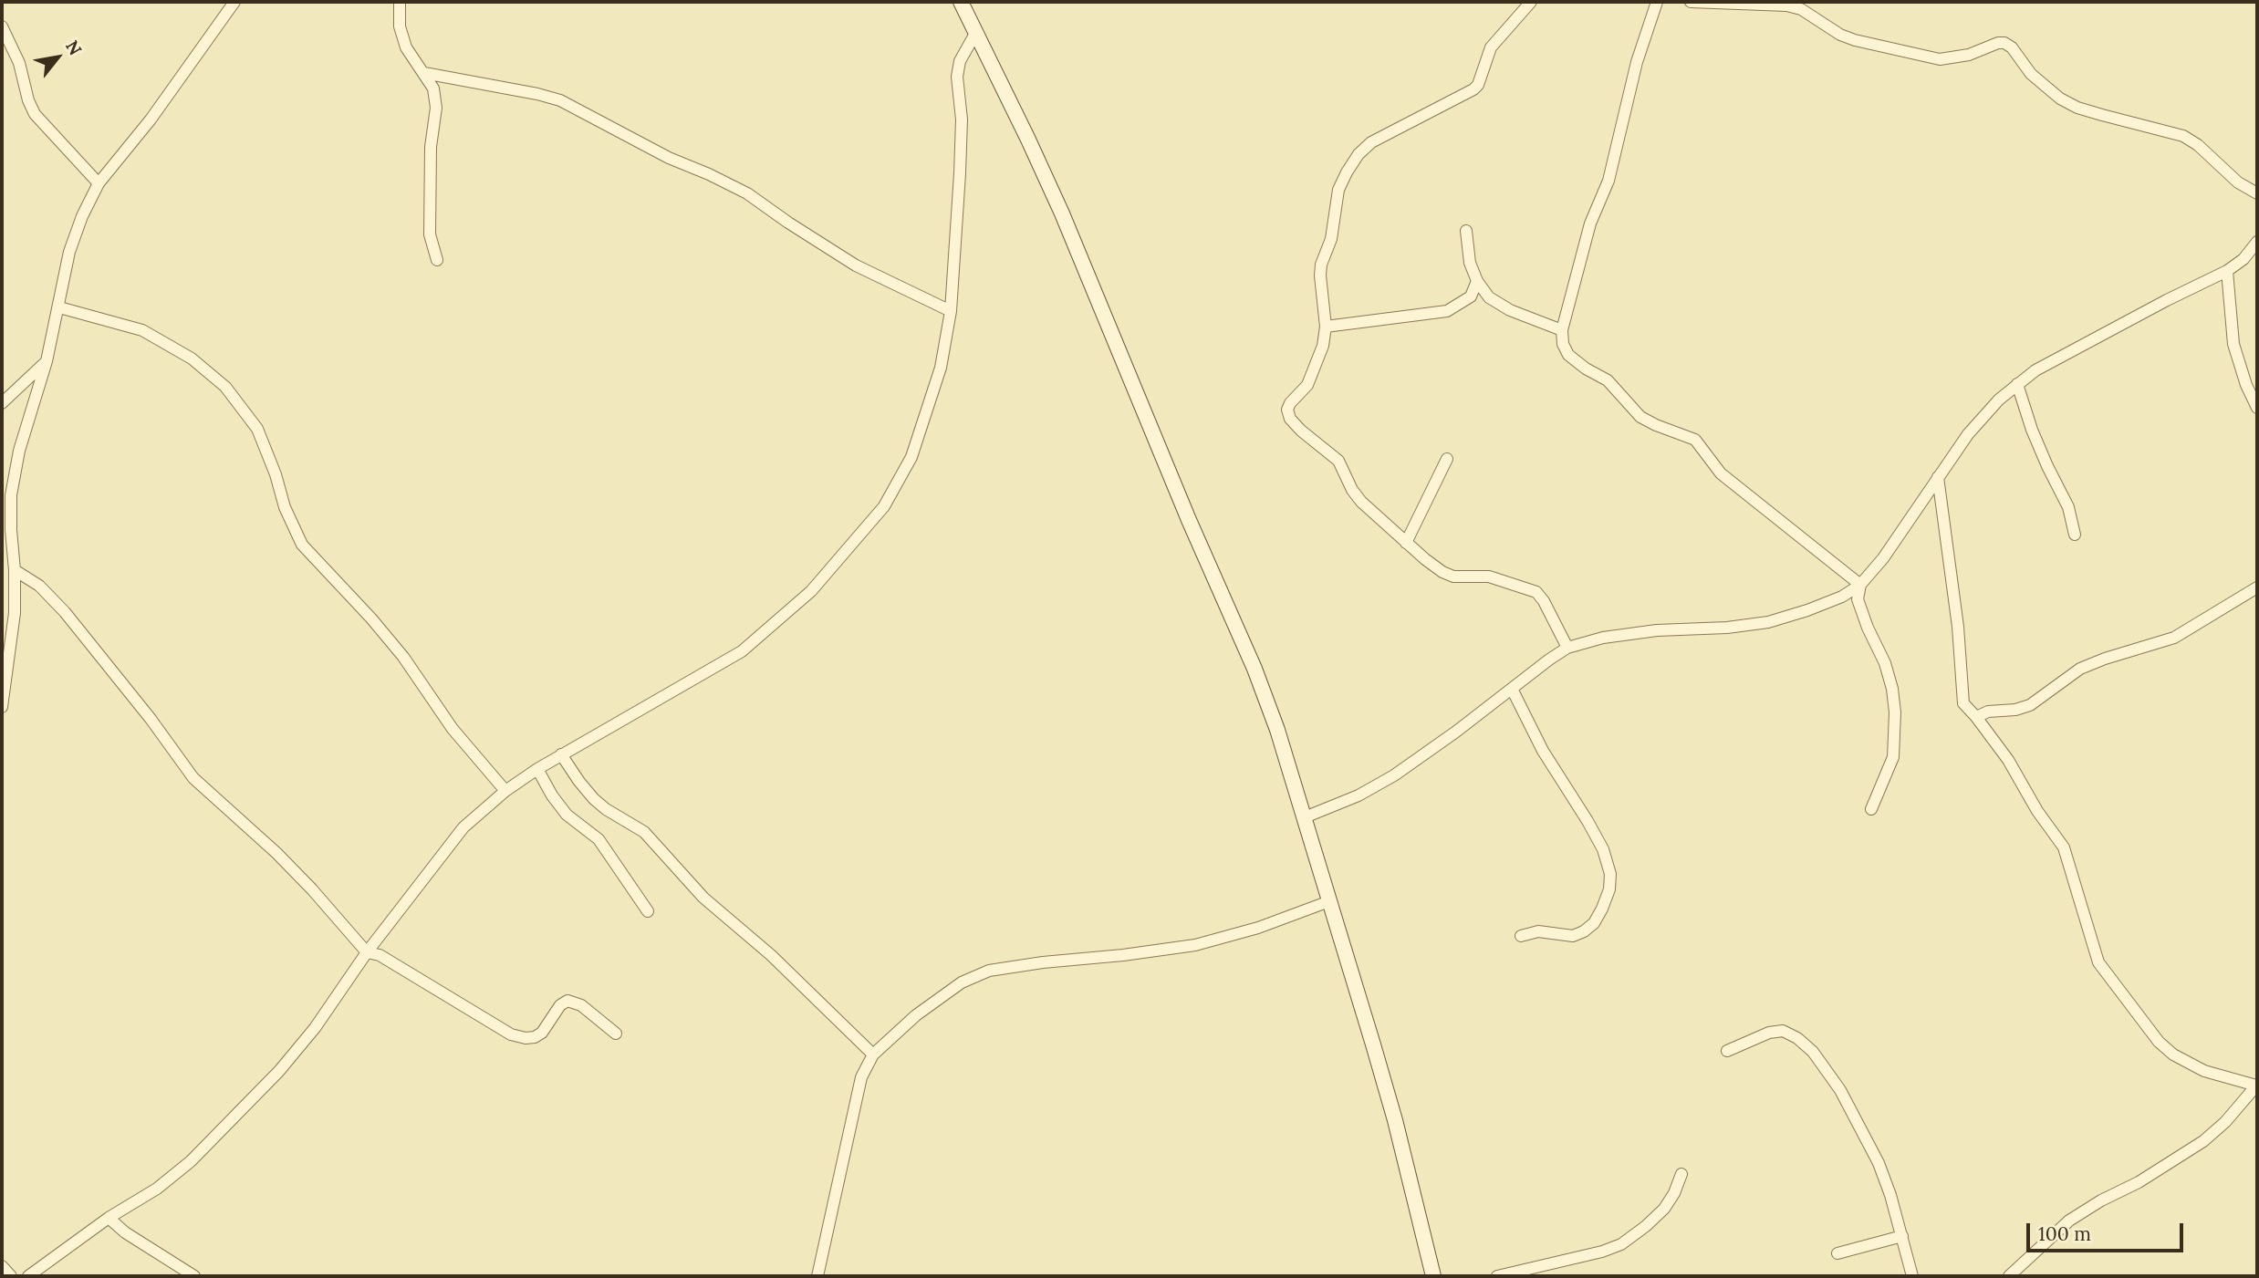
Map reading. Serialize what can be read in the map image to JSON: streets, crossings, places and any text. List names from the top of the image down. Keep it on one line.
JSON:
{"scale_bar":"100 m","north":"top right"}
